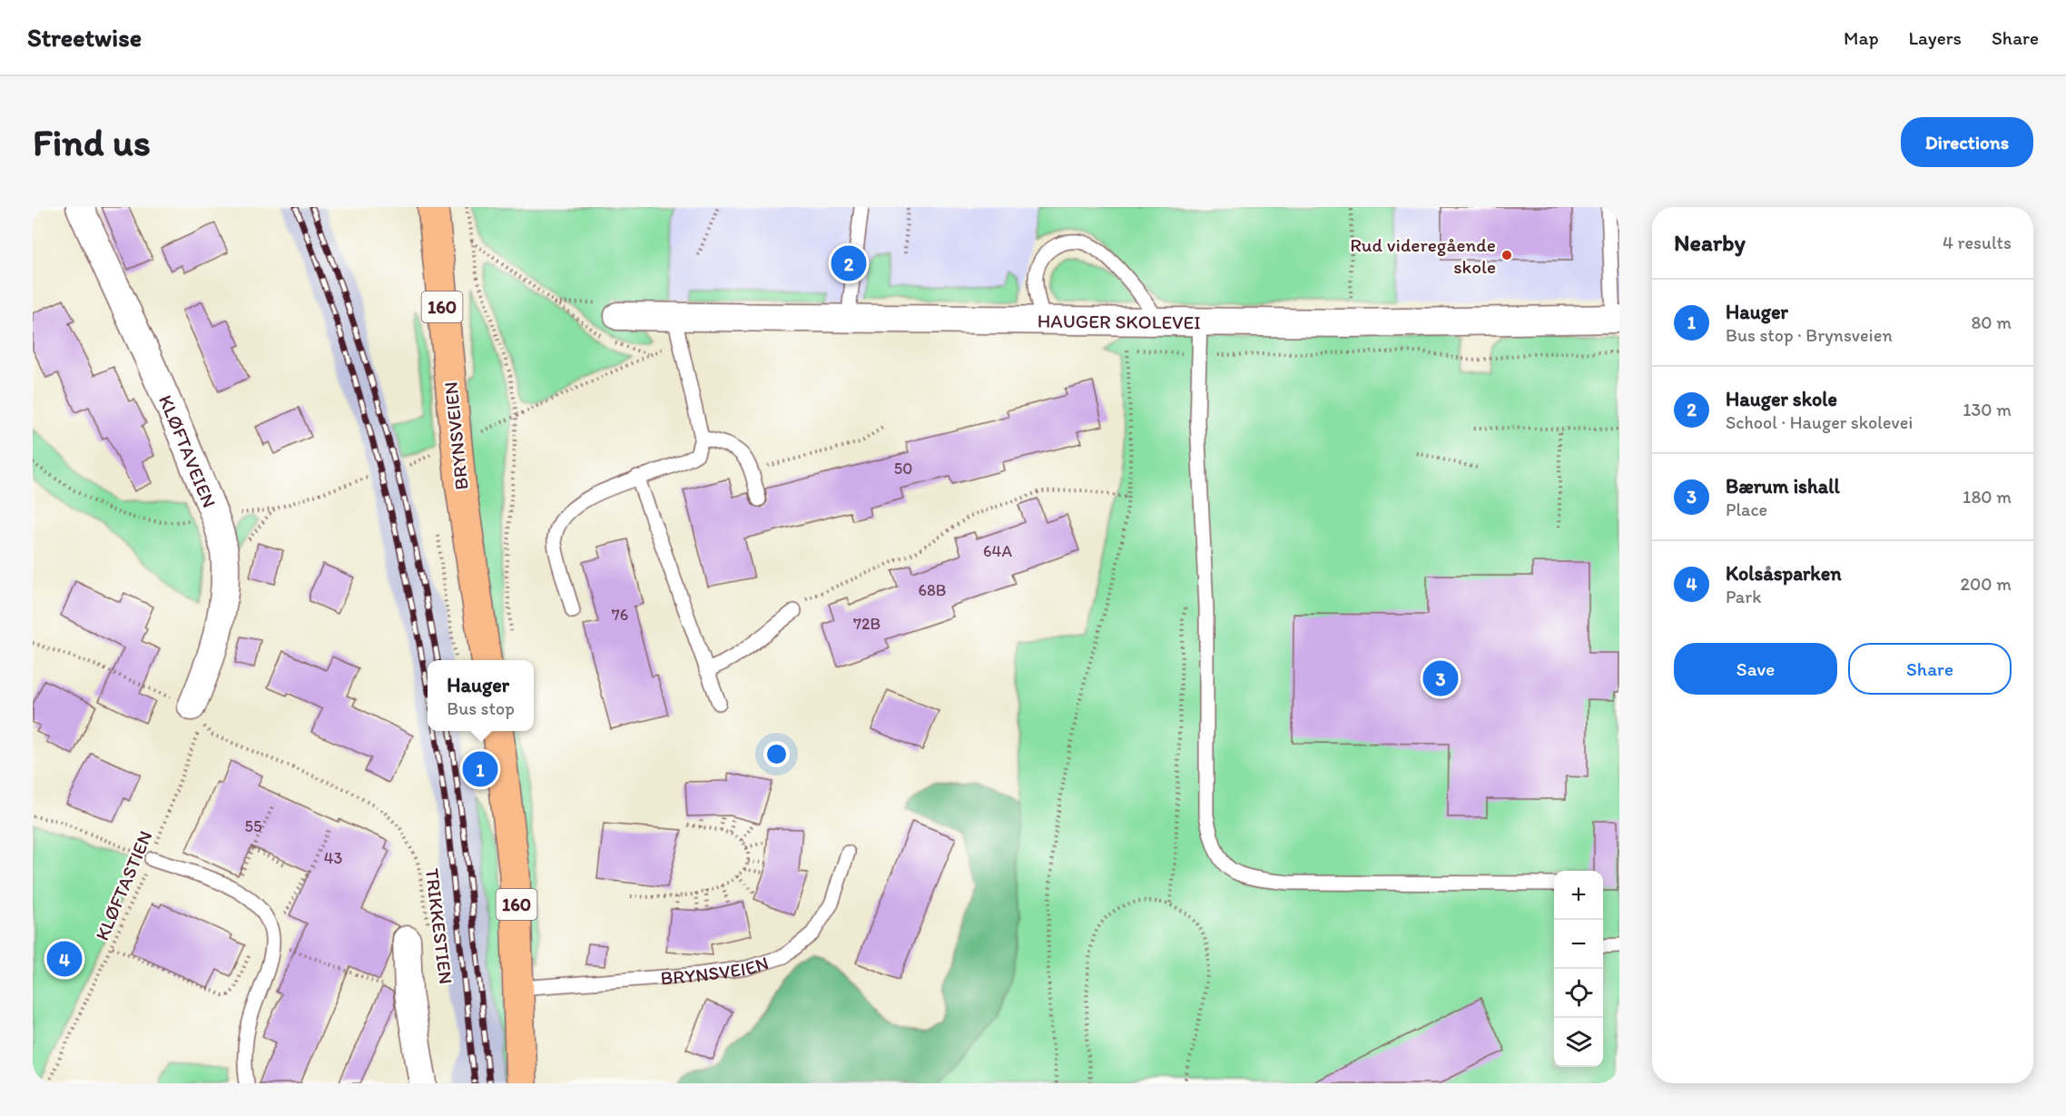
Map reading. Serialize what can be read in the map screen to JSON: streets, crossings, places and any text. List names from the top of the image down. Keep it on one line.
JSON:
{"streets":{"main road":["160","BRYNSVEIEN"],"street":["HAUGER SKOLEVEI","KLØFTAVEIEN"],"path":["KLØFTASTIEN","TRIKKESTIEN"]},"crossings":[["160","BRYNSVEIEN"],["KLØFTAVEIEN","KLØFTASTIEN"],["KLØFTAVEIEN","TRIKKESTIEN"],["KLØFTASTIEN","TRIKKESTIEN"]],"places":["Rud videregående skole"],"house_numbers":["50","64A","68B","76","72B","55","43"],"page":{"header":"Streetwise","nav":["Map","Layers","Share"],"buttons":["Directions",["Save","Share"]],"title":"Find us","heading":["Nearby","4 results"],"pins":["2","3","1","4"],"list":[{"mark":"1","name":"Hauger","note":"Bus stop · Brynsveien","value":"80 m"},{"mark":"2","name":"Hauger skole","note":"School · Hauger skolevei","value":"130 m"},{"mark":"3","name":"Bærum ishall","note":"Place","value":"180 m"},{"mark":"4","name":"Kolsåsparken","note":"Park","value":"200 m"}],"popup":["Hauger","Bus stop"],"map_buttons":["+","−"]}}
